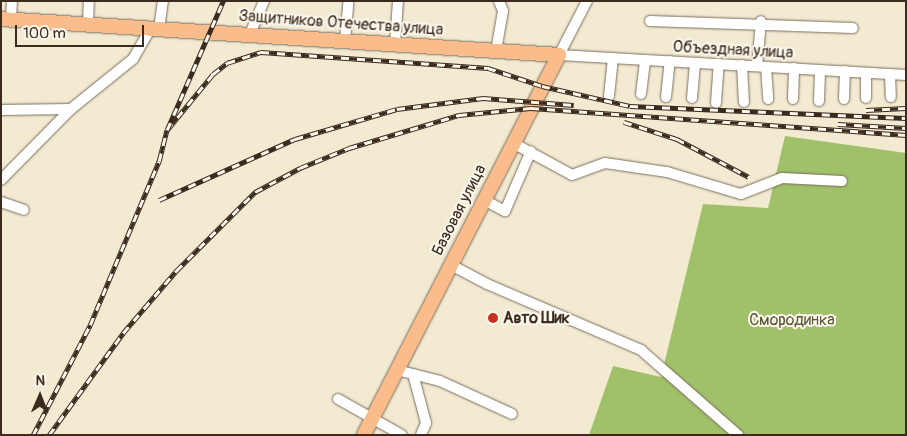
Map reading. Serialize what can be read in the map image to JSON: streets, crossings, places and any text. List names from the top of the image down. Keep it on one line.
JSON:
{"streets":{"main road":["Защитников Отечества улица","Базовая улица"],"street":["Объездная улица"]},"crossings":[["Защитников Отечества улица","Объездная улица"],["Защитников Отечества улица","Базовая улица"],["Объездная улица","Базовая улица"]],"parks":["Смородинка"],"places":["Авто Шик"],"scale_bar":"100 m","north":"top"}
